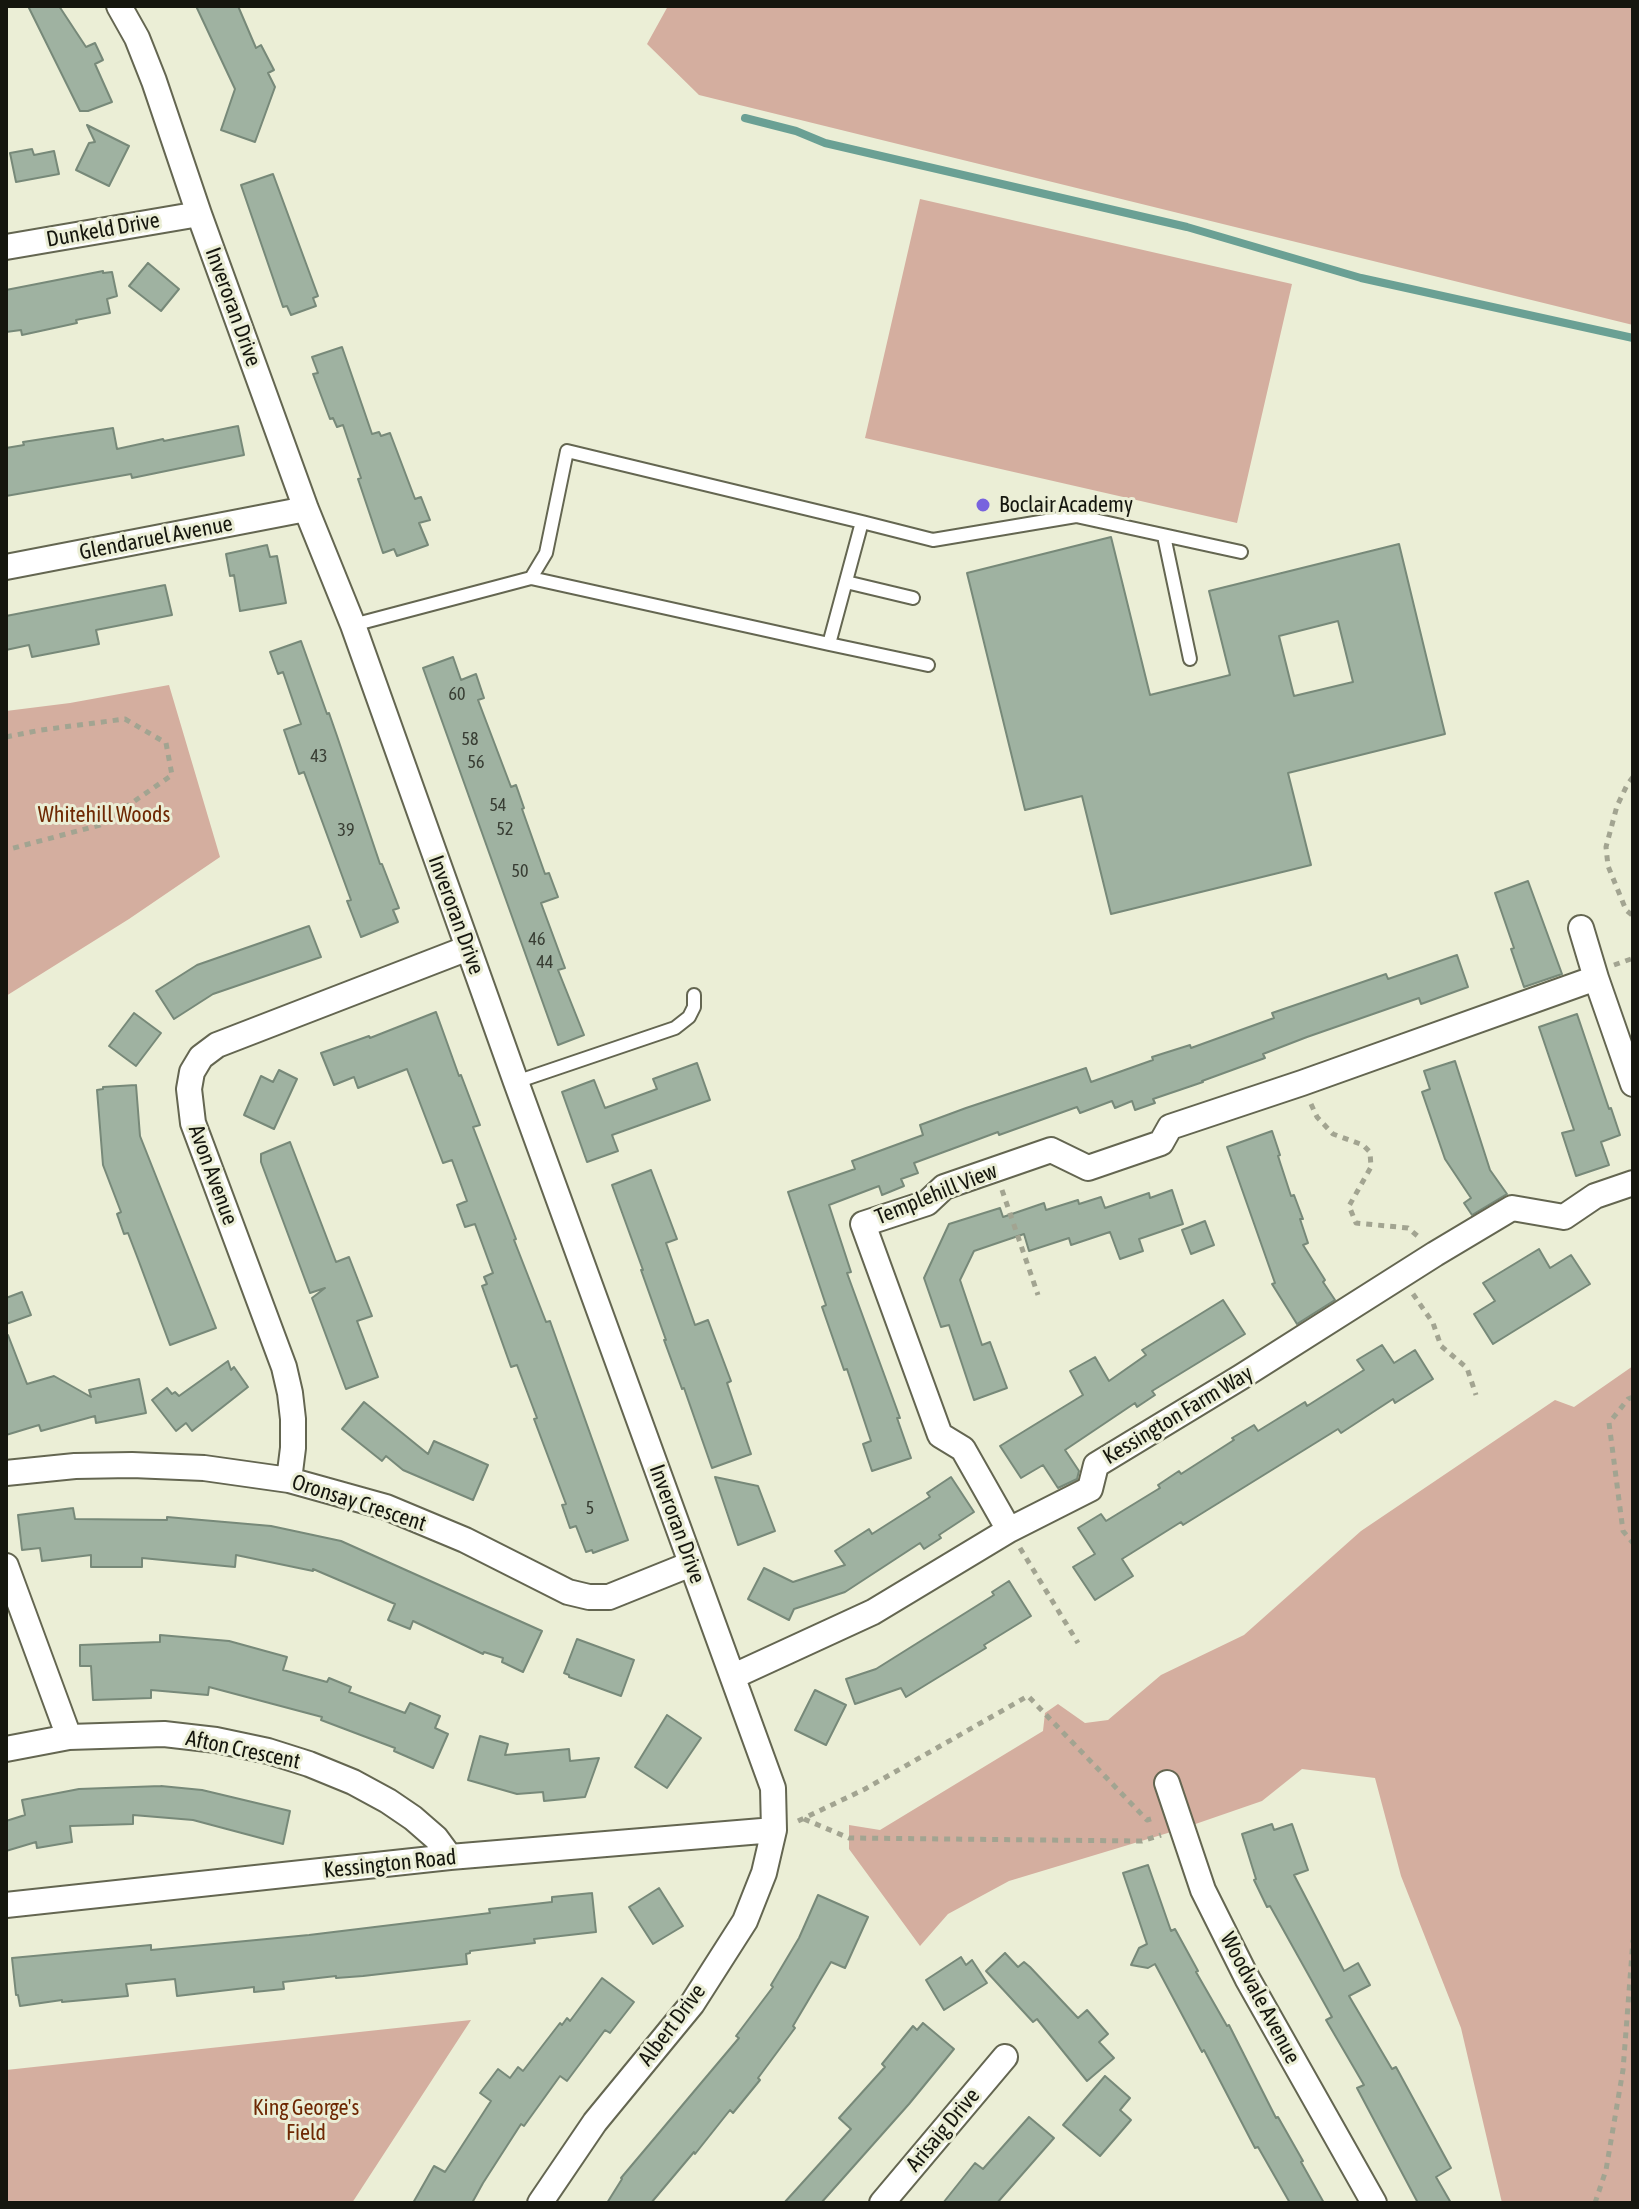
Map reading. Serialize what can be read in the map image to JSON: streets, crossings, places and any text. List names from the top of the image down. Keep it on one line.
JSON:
{"streets":{"street":["Dunkeld Drive","Inveroran Drive","Glendaruel Avenue","Avon Avenue","Templehill View","Kessington Farm Way","Oronsay Crescent","Afton Crescent","Kessington Road","Woodvale Avenue","Albert Drive","Arisaig Drive"]},"crossings":[["Dunkeld Drive","Inveroran Drive"],["Inveroran Drive","Glendaruel Avenue"],["Inveroran Drive","Avon Avenue"],["Inveroran Drive","Kessington Farm Way"],["Inveroran Drive","Oronsay Crescent"],["Inveroran Drive","Kessington Road"],["Inveroran Drive","Albert Drive"],["Avon Avenue","Oronsay Crescent"],["Templehill View","Kessington Farm Way"],["Afton Crescent","Kessington Road"],["Kessington Road","Albert Drive"]],"parks":["Whitehill Woods","King George's Field"],"places":["Boclair Academy"],"house_numbers":["60","58","43","56","54","52","39","50","46","44","5"]}
